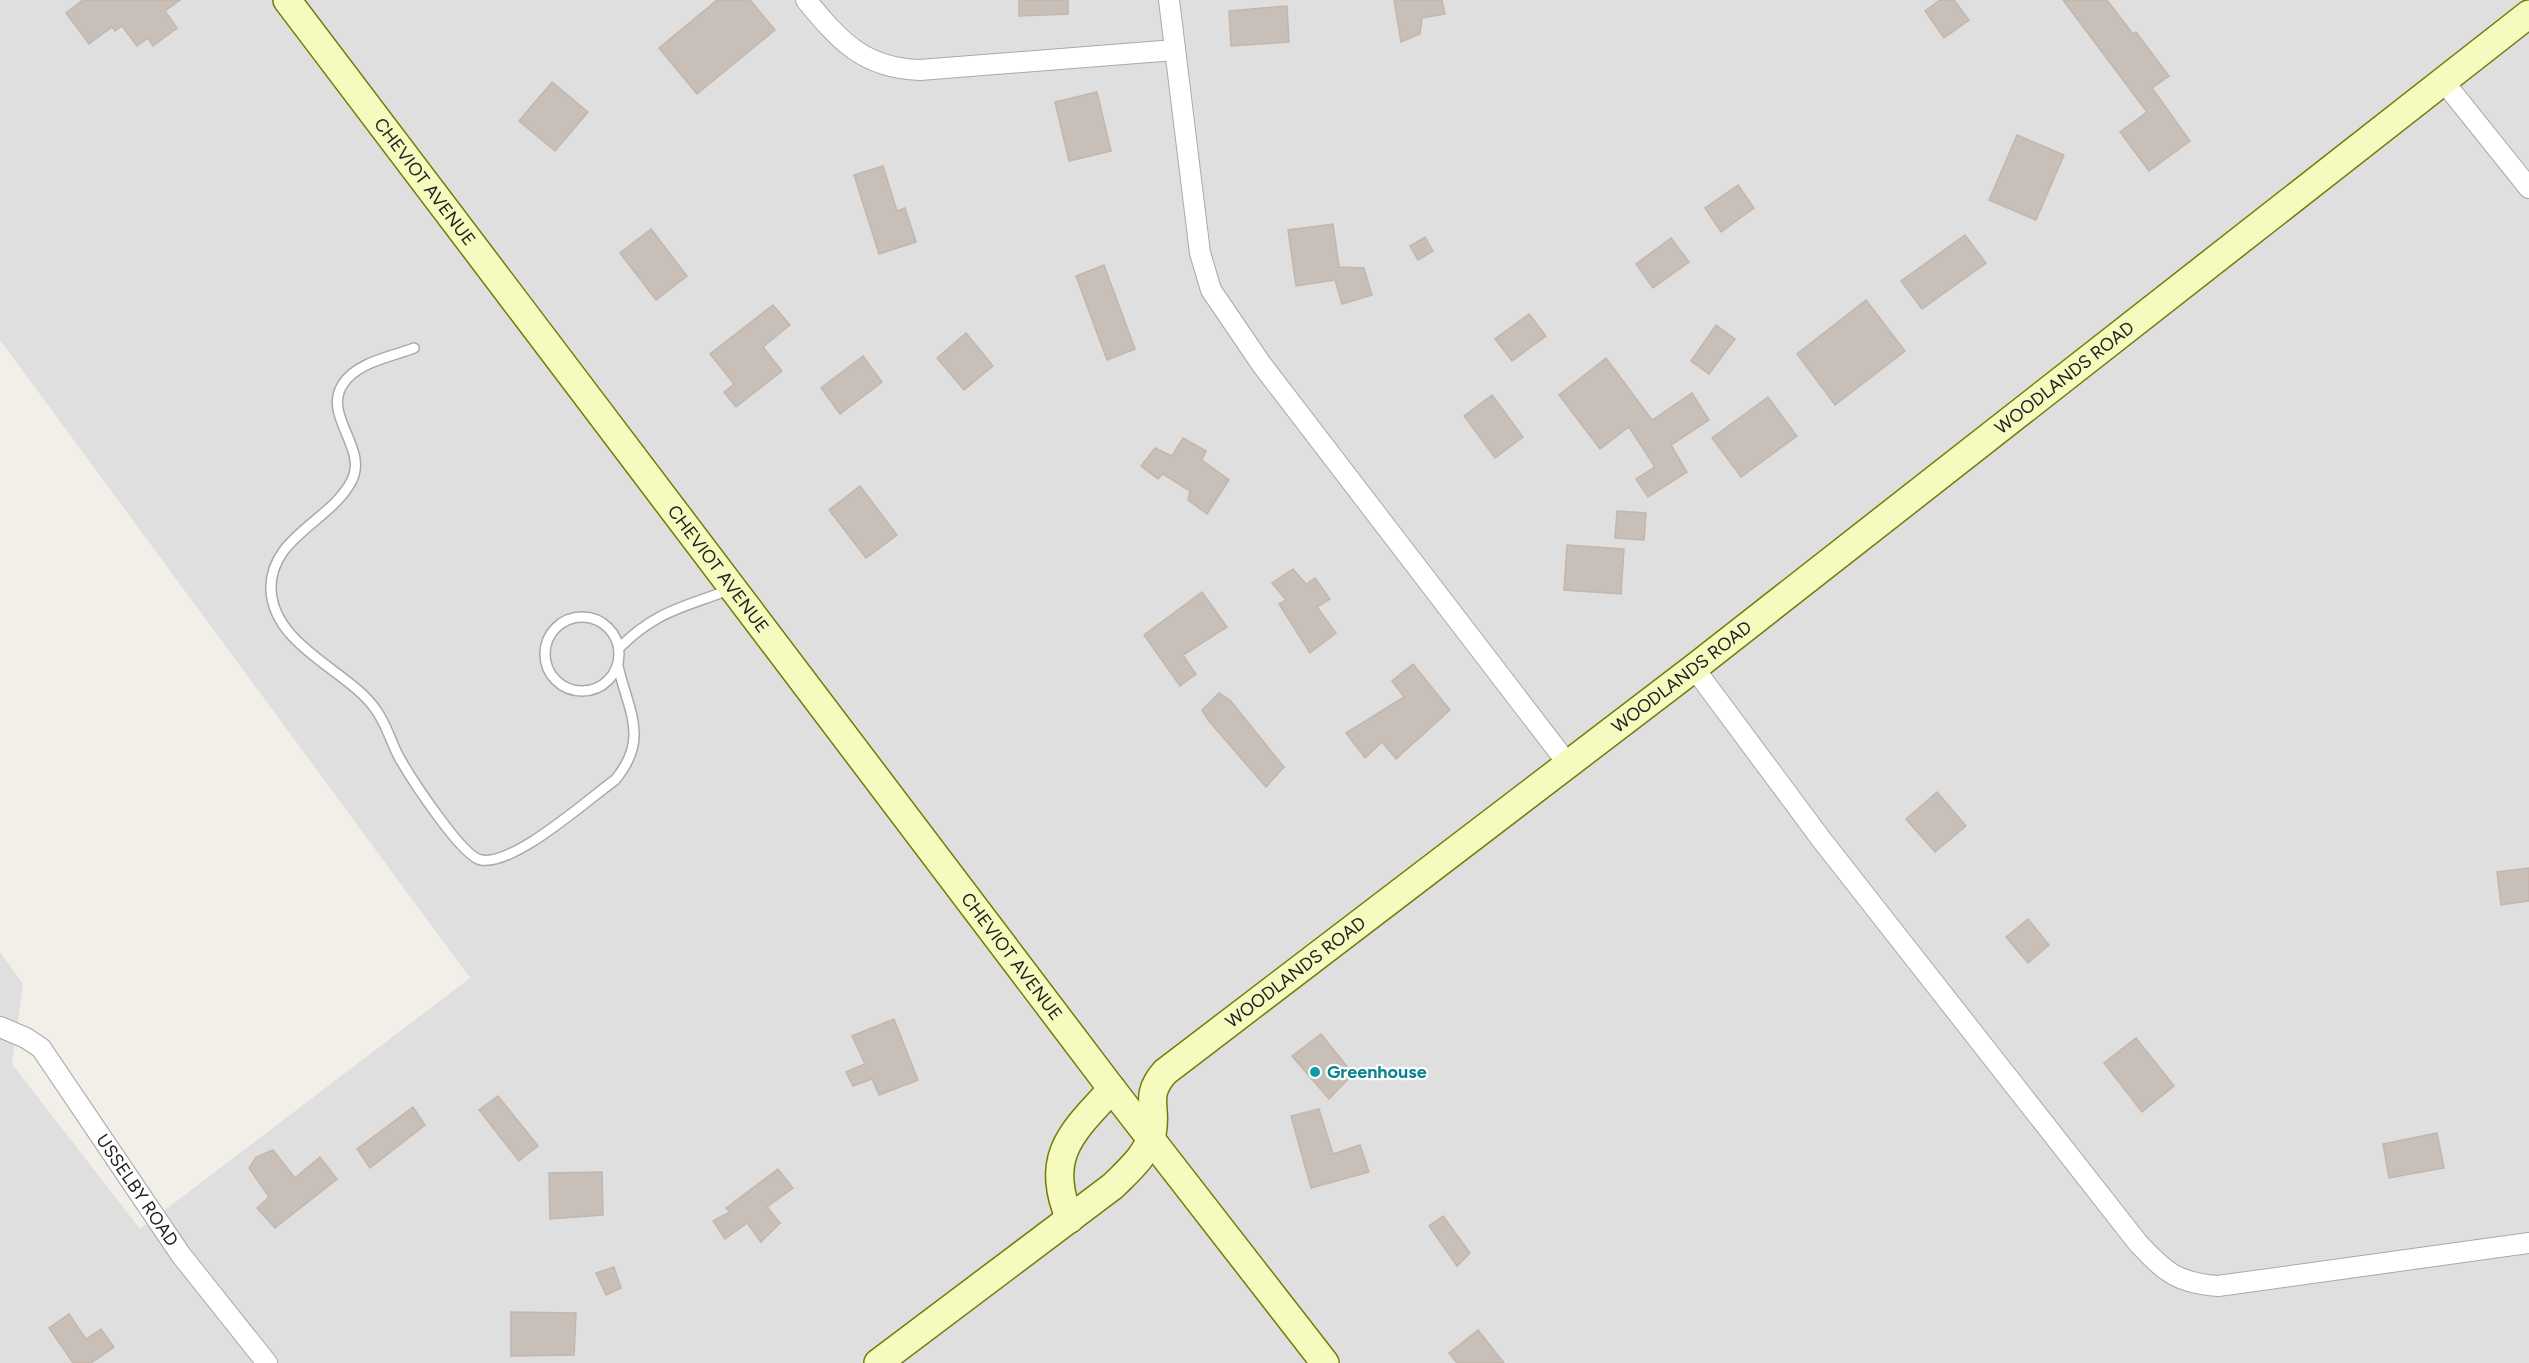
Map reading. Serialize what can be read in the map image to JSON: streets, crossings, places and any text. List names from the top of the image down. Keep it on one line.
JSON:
{"streets":{"street":["CHEVIOT AVENUE","WOODLANDS ROAD","USSELBY ROAD"]},"crossings":[["CHEVIOT AVENUE","WOODLANDS ROAD"]],"places":["Greenhouse"]}
